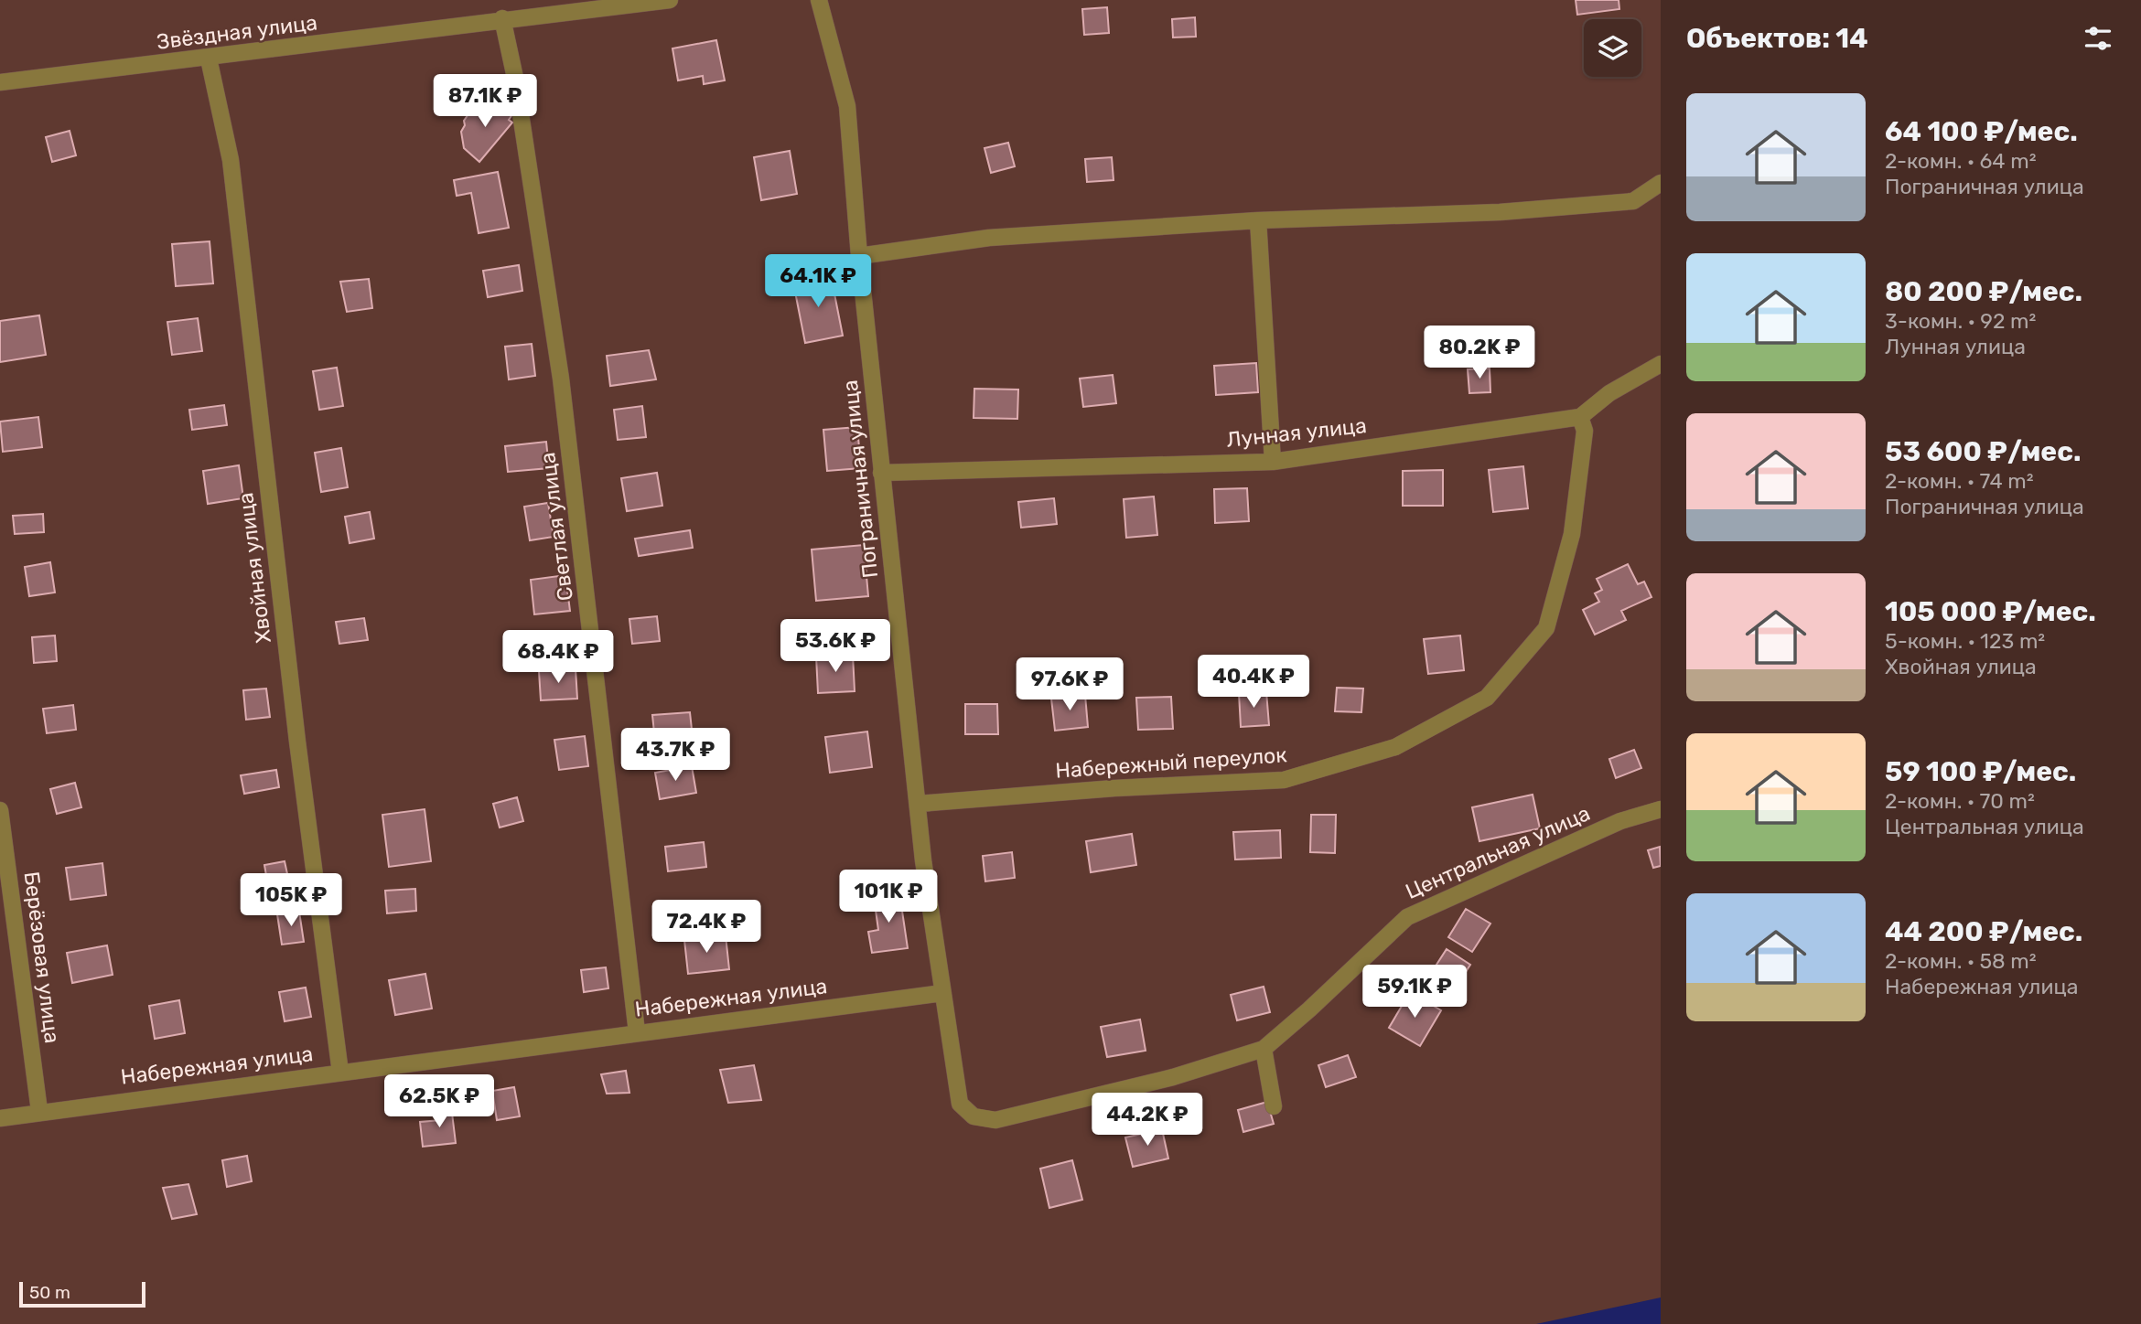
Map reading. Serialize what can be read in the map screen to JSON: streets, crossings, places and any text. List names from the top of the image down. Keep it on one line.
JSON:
{"streets":{"street":["Звёздная улица","Лунная улица","Пограничная улица","Светлая улица","Хвойная улица","Набережный переулок","Центральная улица","Берёзовая улица","Набережная улица"]},"crossings":[["Звёздная улица","Светлая улица"],["Звёздная улица","Хвойная улица"],["Лунная улица","Пограничная улица"],["Лунная улица","Набережный переулок"],["Пограничная улица","Набережный переулок"],["Пограничная улица","Набережная улица"],["Светлая улица","Набережная улица"],["Хвойная улица","Набережная улица"],["Берёзовая улица","Набережная улица"]],"scale_bar":"50 m","page":{"heading":"Объектов: 14","price":["87.1K ₽","64.1K ₽","80.2K ₽","53.6K ₽","68.4K ₽","40.4K ₽","97.6K ₽","43.7K ₽","101K ₽","105K ₽","72.4K ₽","59.1K ₽","62.5K ₽","44.2K ₽"],"list":[{"name":"64 100 ₽/мес.","note":"2-комн. · 64 m² · Пограничная улица"},{"name":"80 200 ₽/мес.","note":"3-комн. · 92 m² · Лунная улица"},{"name":"53 600 ₽/мес.","note":"2-комн. · 74 m² · Пограничная улица"},{"name":"105 000 ₽/мес.","note":"5-комн. · 123 m² · Хвойная улица"},{"name":"59 100 ₽/мес.","note":"2-комн. · 70 m² · Центральная улица"},{"name":"44 200 ₽/мес.","note":"2-комн. · 58 m² · Набережная улица"}],"scale":"50 m"}}
